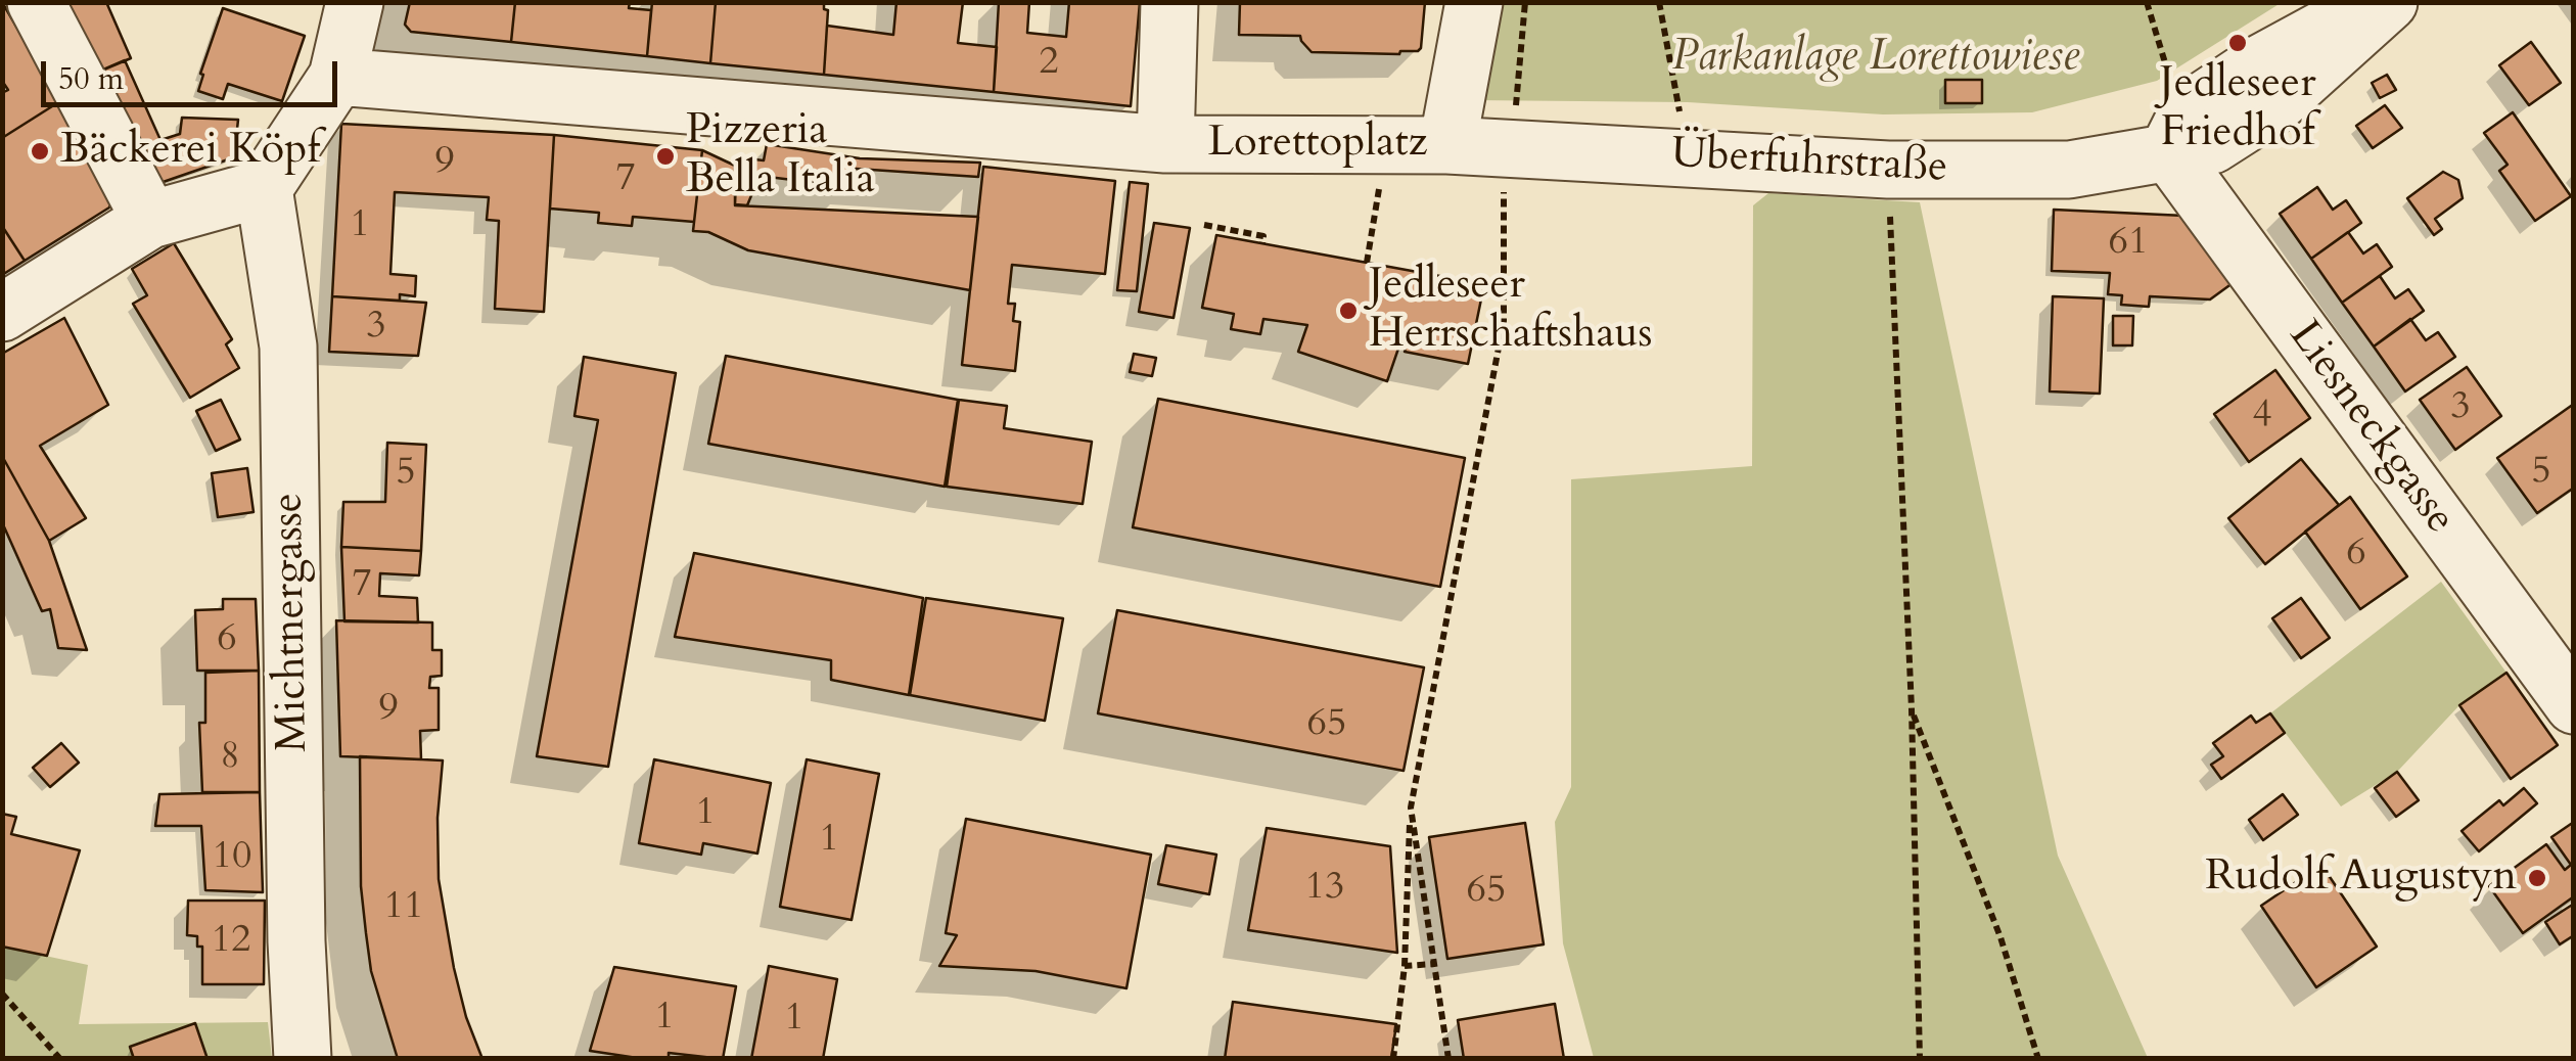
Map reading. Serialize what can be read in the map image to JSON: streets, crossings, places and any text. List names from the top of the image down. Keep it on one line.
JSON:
{"streets":{"street":["Lorettoplatz","Überfuhrstraße","Liesneckgasse","Michtnergasse"]},"crossings":[["Lorettoplatz","Überfuhrstraße"],["Überfuhrstraße","Liesneckgasse"]],"parks":["Parkanlage Lorettowiese"],"places":["Jedleseer Friedhof","Bäckerei Köpf","Pizzeria Bella Italia","Jedleseer Herrschaftshaus","Rudolf Augustyn"],"house_numbers":["2","9","7","1","61","3","3","4","5","5","6","7","6","9","65","8","1","1","10","13","65","11","12","1","1"],"scale_bar":"50 m"}
